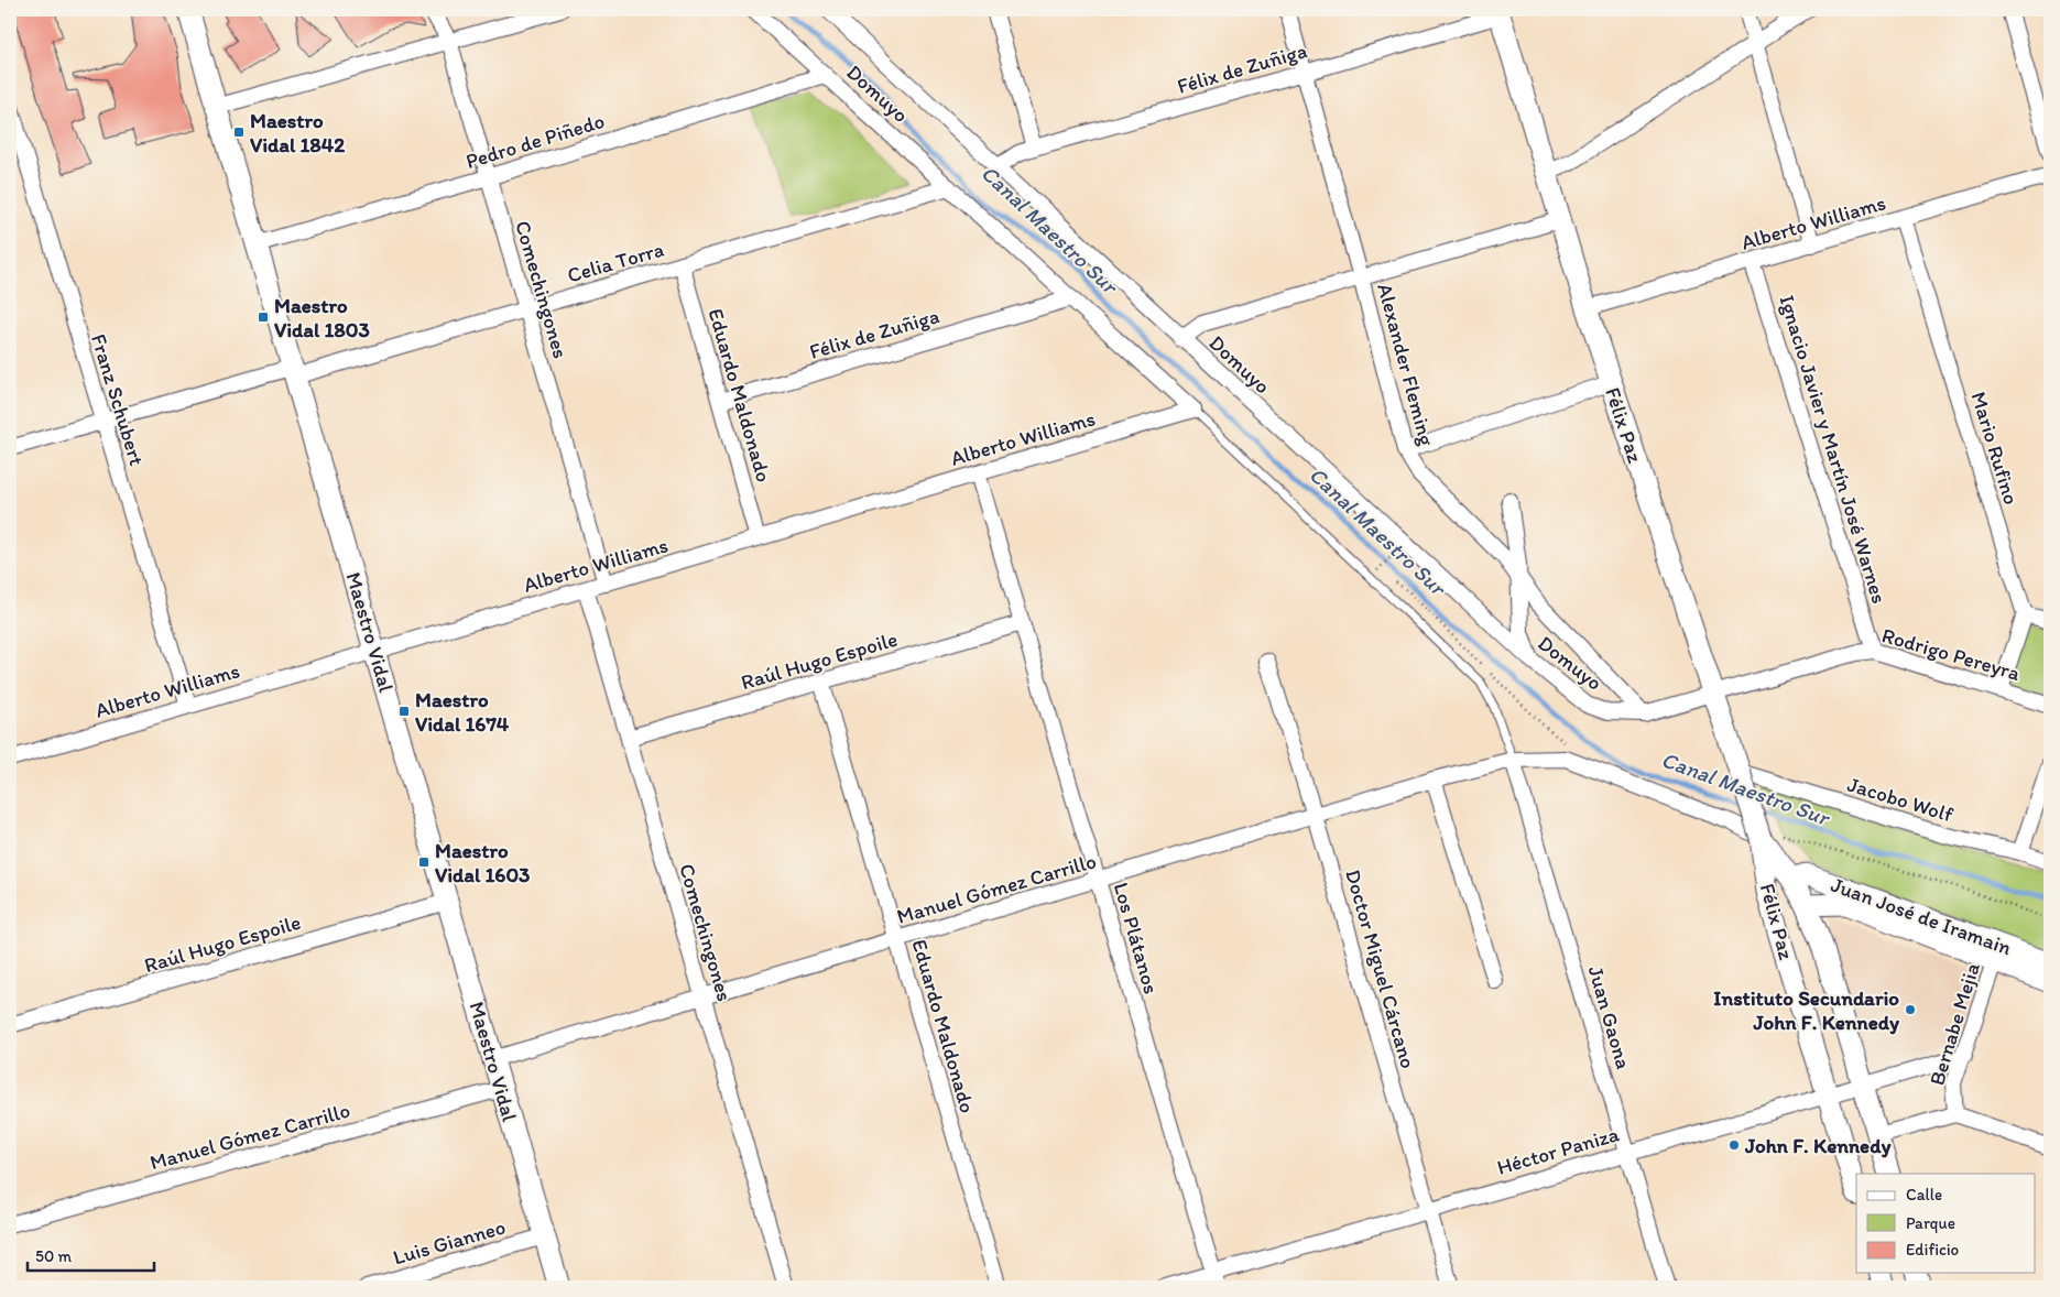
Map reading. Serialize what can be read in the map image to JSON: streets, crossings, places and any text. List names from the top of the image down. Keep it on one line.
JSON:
{"streets":{"main road":["Félix Paz","Maestro Vidal","Juan José de Iramain"],"street":["Félix de Zuñiga","Domuyo","Pedro de Piñedo","Alberto Williams","Celia Torra","Comechingones","Alexander Fleming","Eduardo Maldonado","Franz Schubert","Mario Rufino","Ignacio Javier y Martín José Warnes","Rodrigo Pereyra","Raúl Hugo Espoile","Jacobo Wolf","Manuel Gómez Carrillo","Los Plátanos","Doctor Miguel Cárcano","Juan Gaona","Bernabe Mejia","Héctor Paniza","Luis Gianneo"]},"crossings":[["Félix de Zuñiga","Domuyo"],["Félix de Zuñiga","Alexander Fleming"],["Félix de Zuñiga","Eduardo Maldonado"],["Félix de Zuñiga","Félix Paz"],["Domuyo","Pedro de Piñedo"],["Domuyo","Alberto Williams"],["Domuyo","Celia Torra"],["Domuyo","Alexander Fleming"],["Domuyo","Rodrigo Pereyra"],["Pedro de Piñedo","Comechingones"],["Pedro de Piñedo","Maestro Vidal"],["Alberto Williams","Comechingones"],["Alberto Williams","Eduardo Maldonado"],["Alberto Williams","Franz Schubert"],["Alberto Williams","Félix Paz"],["Alberto Williams","Mario Rufino"],["Alberto Williams","Ignacio Javier y Martín José Warnes"],["Alberto Williams","Maestro Vidal"],["Alberto Williams","Los Plátanos"],["Celia Torra","Comechingones"],["Celia Torra","Eduardo Maldonado"],["Celia Torra","Franz Schubert"],["Celia Torra","Maestro Vidal"],["Comechingones","Raúl Hugo Espoile"],["Comechingones","Manuel Gómez Carrillo"],["Alexander Fleming","Rodrigo Pereyra"],["Eduardo Maldonado","Raúl Hugo Espoile"],["Eduardo Maldonado","Manuel Gómez Carrillo"],["Félix Paz","Rodrigo Pereyra"],["Félix Paz","Jacobo Wolf"],["Félix Paz","Manuel Gómez Carrillo"],["Félix Paz","Juan José de Iramain"],["Félix Paz","Héctor Paniza"],["Ignacio Javier y Martín José Warnes","Rodrigo Pereyra"],["Maestro Vidal","Raúl Hugo Espoile"],["Maestro Vidal","Manuel Gómez Carrillo"],["Maestro Vidal","Luis Gianneo"],["Raúl Hugo Espoile","Los Plátanos"],["Manuel Gómez Carrillo","Los Plátanos"],["Manuel Gómez Carrillo","Doctor Miguel Cárcano"],["Manuel Gómez Carrillo","Juan Gaona"],["Juan José de Iramain","Bernabe Mejia"],["Los Plátanos","Héctor Paniza"],["Doctor Miguel Cárcano","Héctor Paniza"],["Juan Gaona","Héctor Paniza"],["Bernabe Mejia","Héctor Paniza"]],"water":["Canal Maestro Sur"],"places":{"transit":["Maestro Vidal 1842","Maestro Vidal 1803","Maestro Vidal 1674","Maestro Vidal 1603"],"other":["Instituto Secundario John F. Kennedy","John F. Kennedy"]},"legend":["Calle","Parque","Edificio"],"scale_bar":"50 m"}
